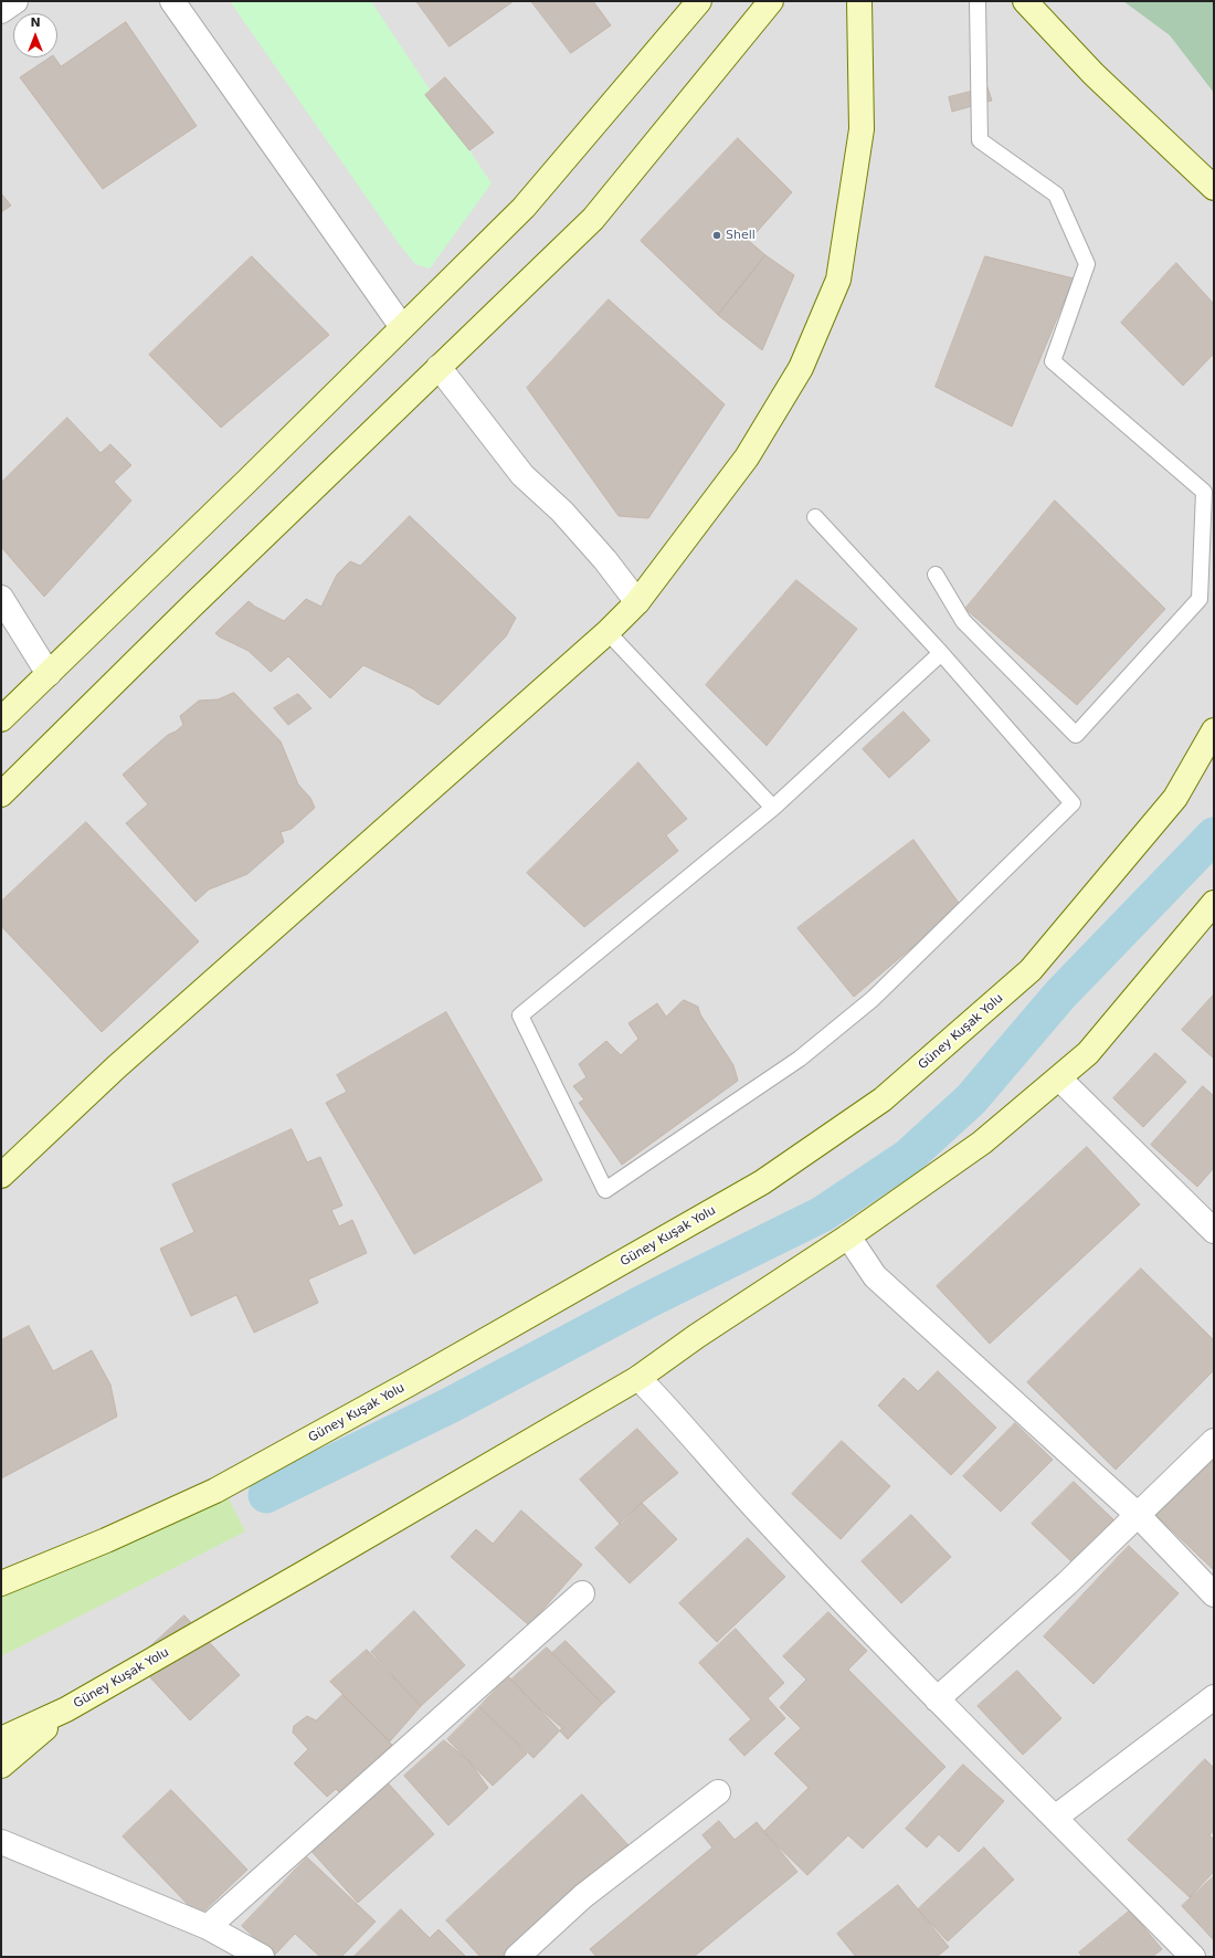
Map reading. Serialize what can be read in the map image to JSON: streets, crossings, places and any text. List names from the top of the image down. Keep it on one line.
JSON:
{"streets":{"main road":["Güney Kuşak Yolu"]},"places":["Shell"],"north":"top"}
